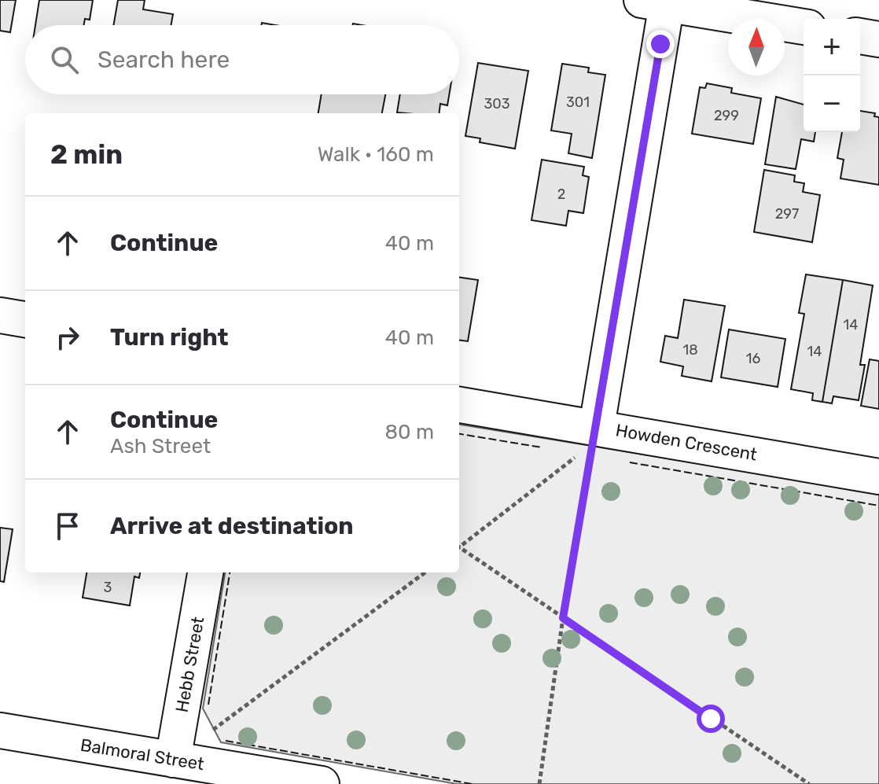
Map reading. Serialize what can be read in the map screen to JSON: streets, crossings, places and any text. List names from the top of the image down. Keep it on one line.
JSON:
{"streets":{"main road":["Howden Crescent","Hebb Street","Balmoral Street"]},"crossings":[["Hebb Street","Balmoral Street"]],"house_numbers":["301","303","299","2","297","14","18","14","16","3"],"north":"top","page":{"map_buttons":["+","−"],"search":"Search here","heading":["2 min","Walk · 160 m"],"list":[["Continue","40 m"],["Turn right","40 m"],["Continue","Ash Street","80 m"],"Arrive at destination"]}}
